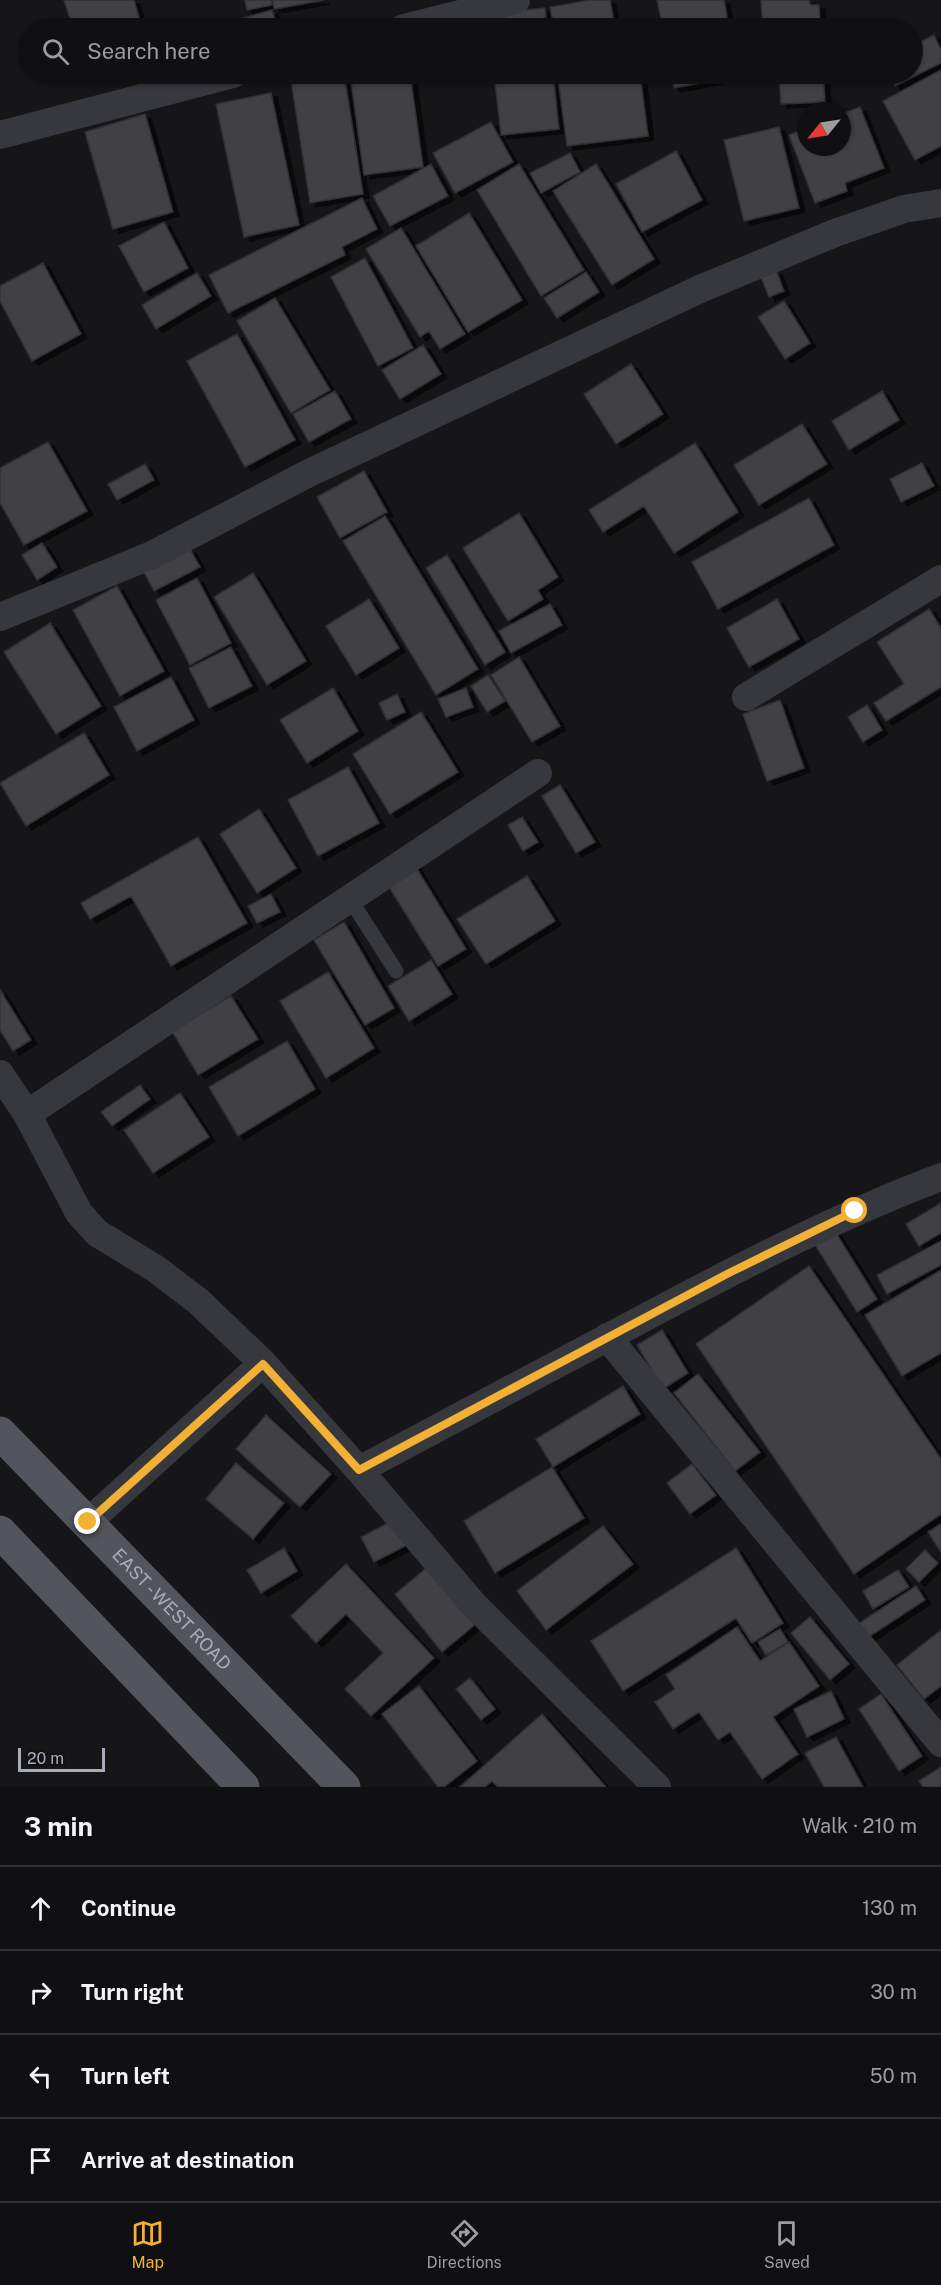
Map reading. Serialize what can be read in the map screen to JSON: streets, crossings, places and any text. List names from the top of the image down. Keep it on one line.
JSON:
{"streets":{"main road":["EAST - WEST ROAD"]},"scale_bar":"20 m","north":"bottom left","page":{"search":"Search here","scale":"20 m","heading":["3 min","Walk · 210 m"],"list":[["Continue","130 m"],["Turn right","30 m"],["Turn left","50 m"],"Arrive at destination"],"nav":["Map","Directions","Saved"]}}
